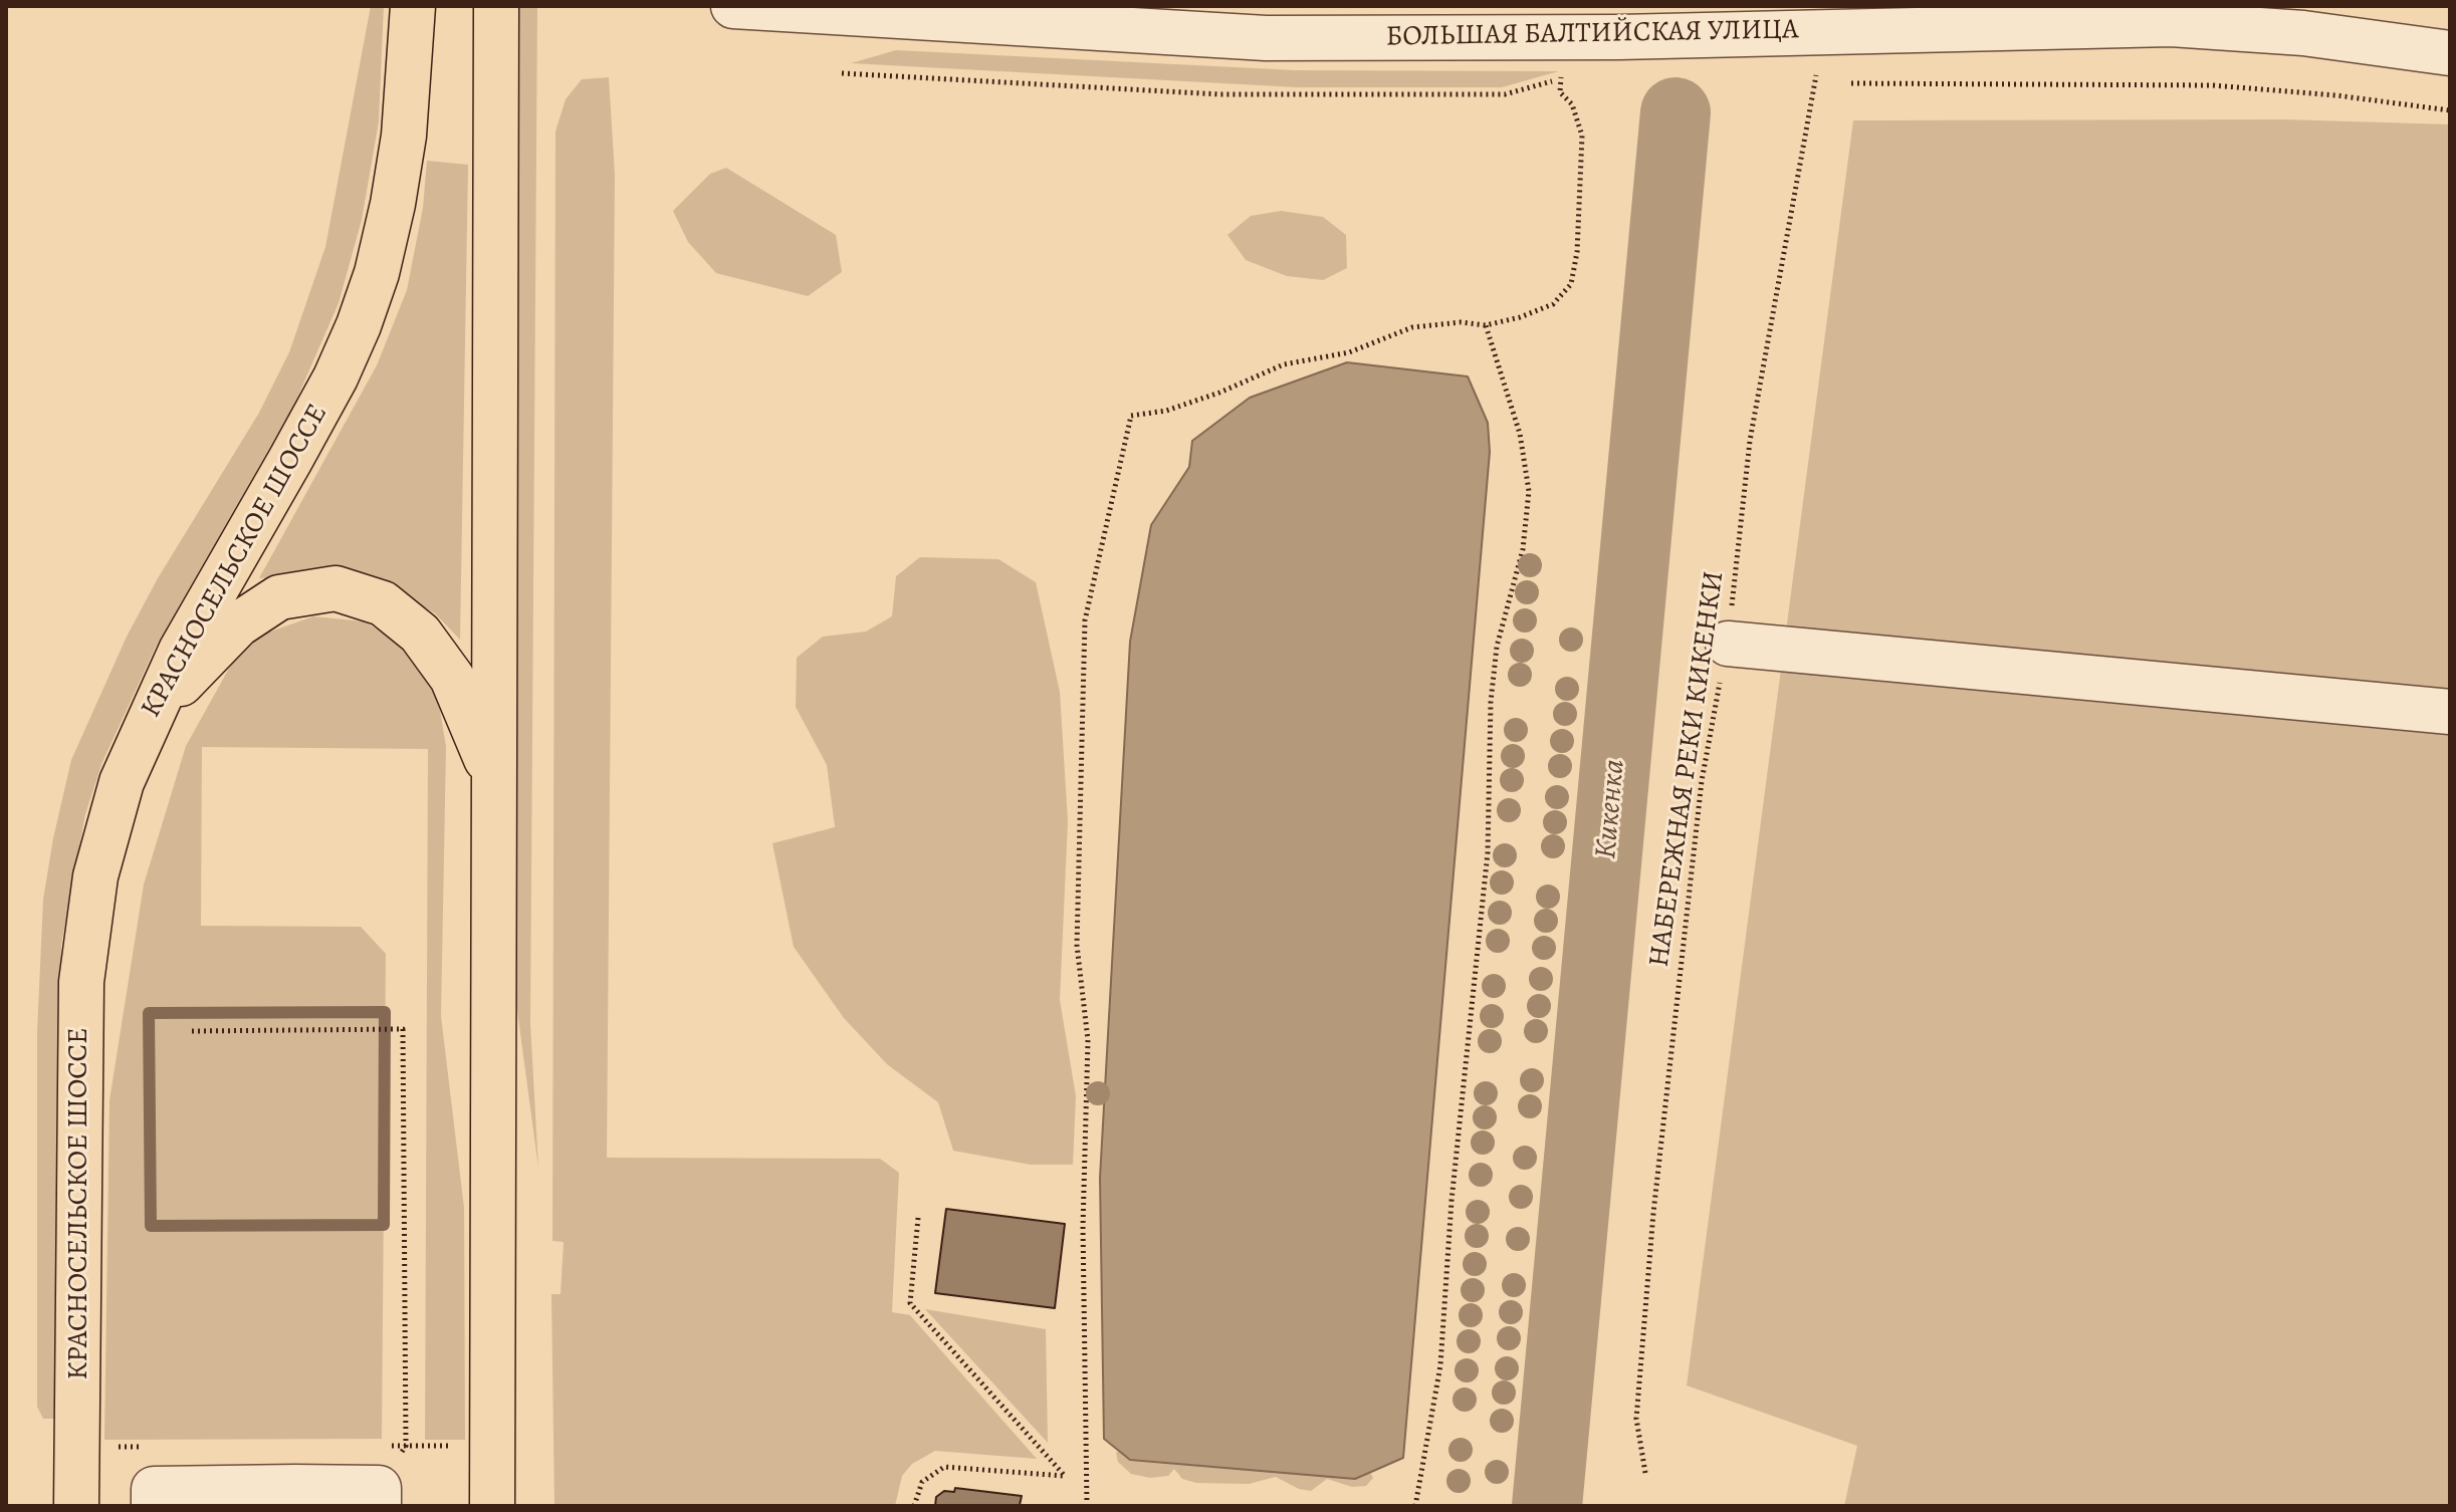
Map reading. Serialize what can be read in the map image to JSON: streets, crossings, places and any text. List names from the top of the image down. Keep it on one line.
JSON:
{"streets":{"main road":["КРАСНОСЕЛЬСКОЕ ШОССЕ"],"street":["БОЛЬШАЯ БАЛТИЙСКАЯ УЛИЦА"],"path":["НАБЕРЕЖНАЯ РЕКИ КИКЕНКИ"]},"water":["Кикенка"]}
